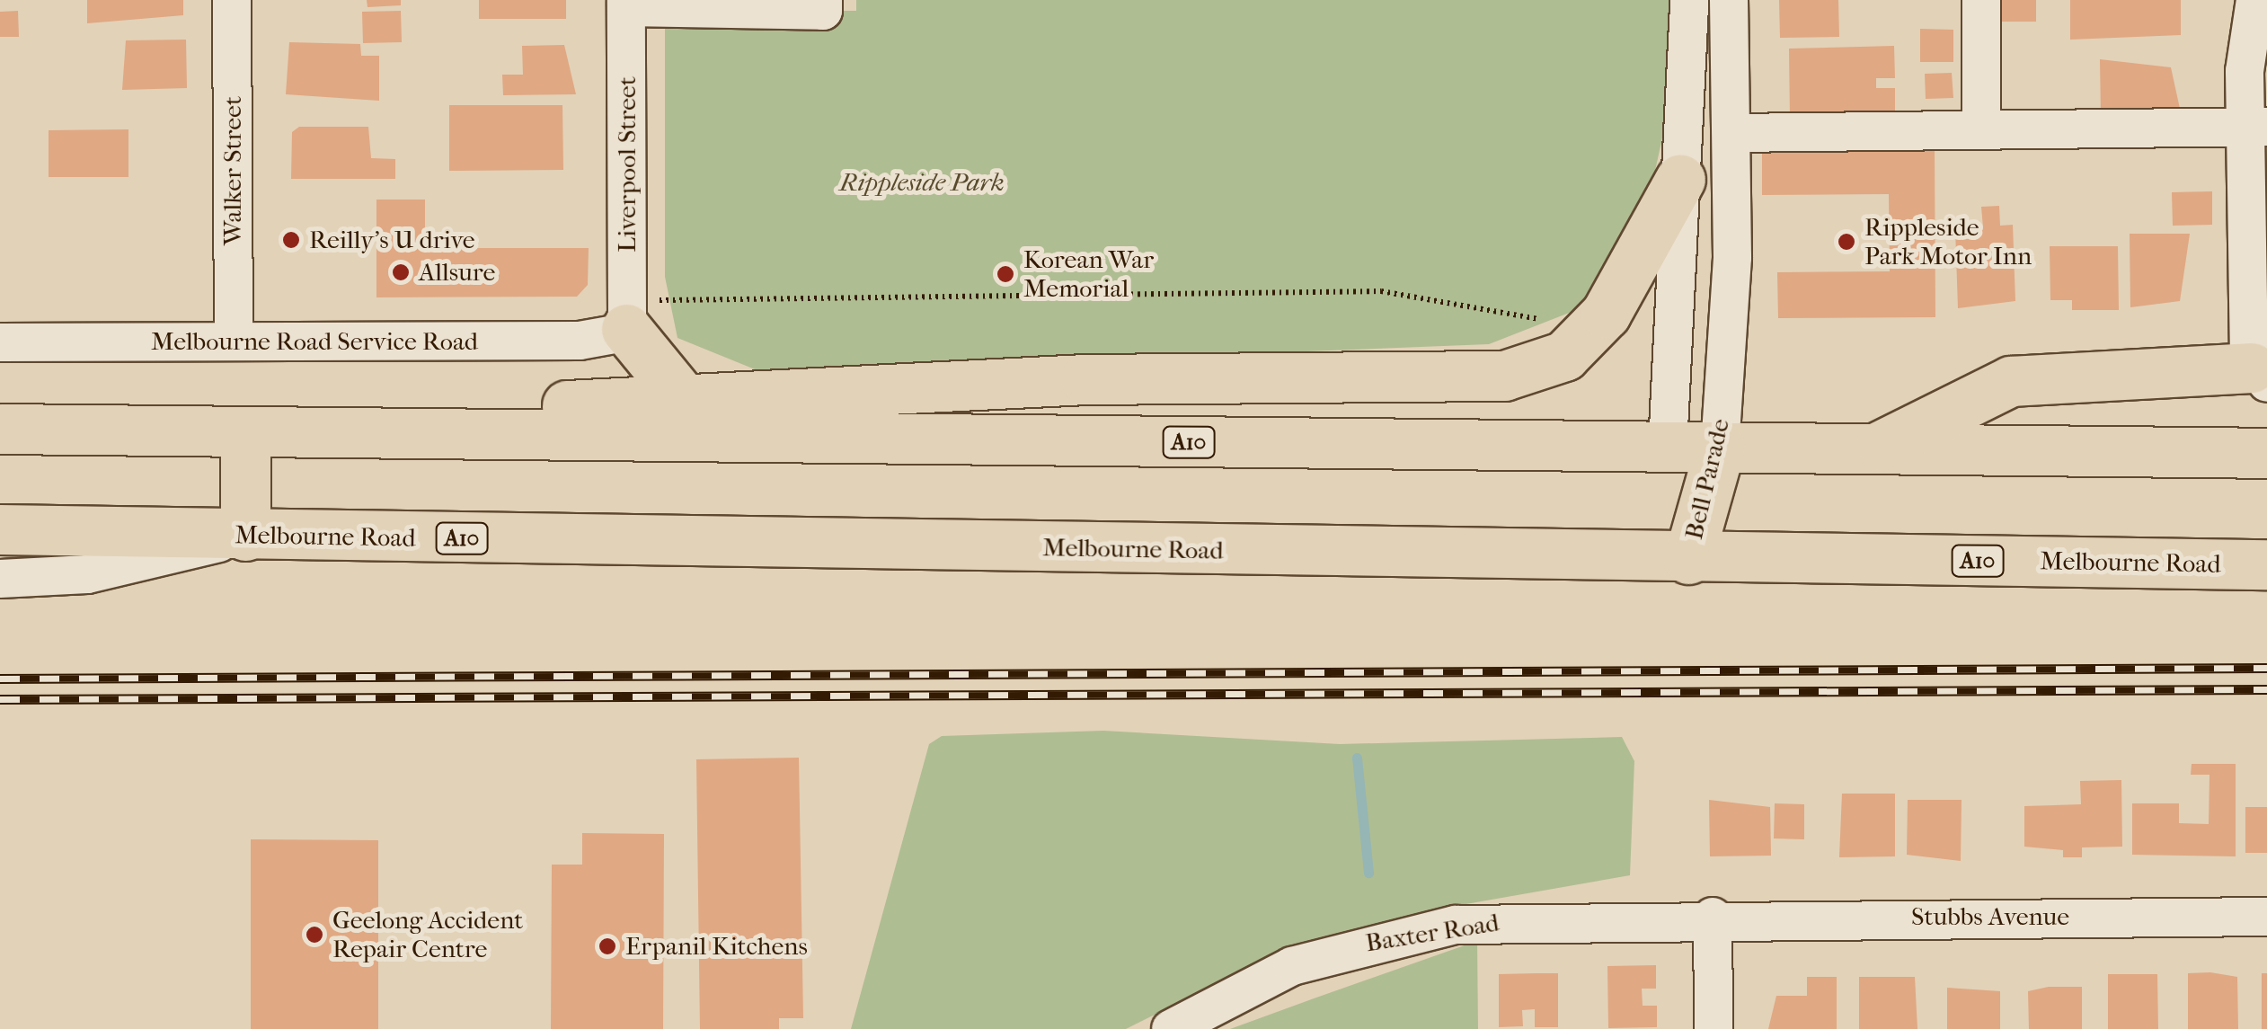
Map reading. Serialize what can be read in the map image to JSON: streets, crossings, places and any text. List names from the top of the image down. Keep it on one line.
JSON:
{"streets":{"highway":["A10","Bell Parade","Melbourne Road"],"street":["Liverpool Street","Walker Street","Melbourne Road Service Road","Stubbs Avenue","Baxter Road"]},"crossings":[["Liverpool Street","Melbourne Road Service Road"],["Walker Street","Melbourne Road Service Road"],["A10","Bell Parade"],["Bell Parade","Melbourne Road"],["Stubbs Avenue","Baxter Road"]],"parks":["Rippleside Park"],"places":["Reilly's U drive","Rippleside Park Motor Inn","Allsure","Korean War Memorial","Geelong Accident Repair Centre","Erpanil Kitchens"]}
